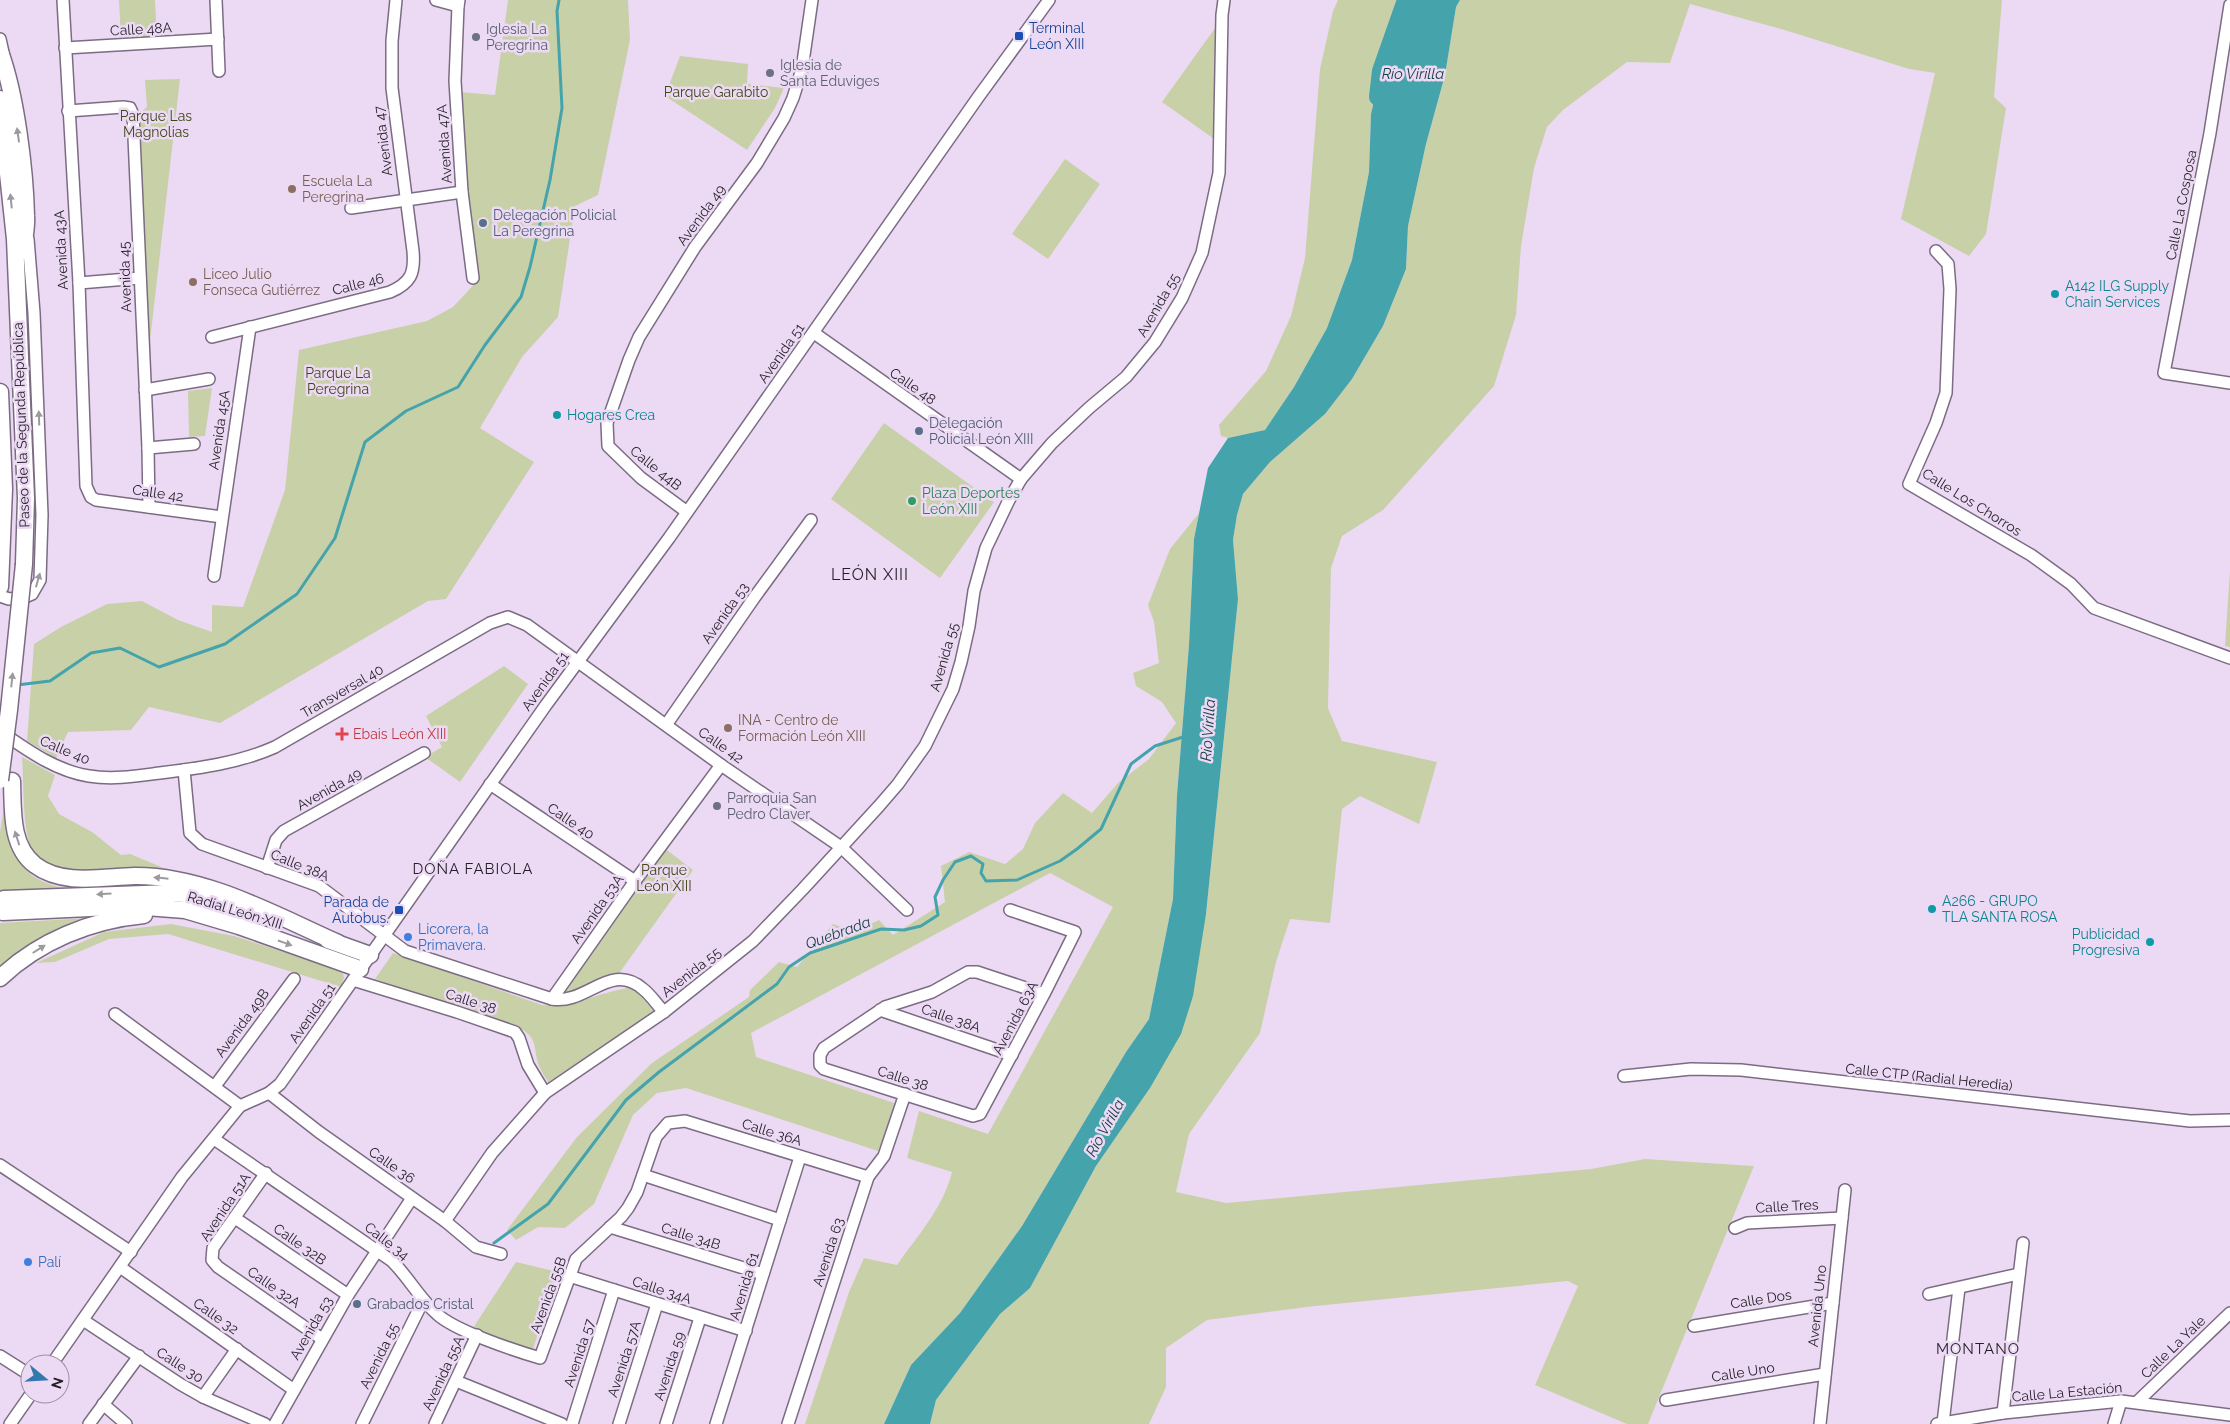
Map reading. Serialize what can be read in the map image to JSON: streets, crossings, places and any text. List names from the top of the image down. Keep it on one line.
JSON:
{"streets":{"highway":["Paseo de la Segunda República","Radial León XIII"],"street":["Calle 48A","Avenida 47","Avenida 47A","Calle La Cosposa","Avenida 49","Avenida 43A","Avenida 45","Calle 46","Avenida 55","Avenida 51","Calle 48","Avenida 45A","Calle 44B","Calle 42","Calle Los Chorros","Avenida 53","Transversal 40","Calle 40","Calle 38A","Avenida 53A","Calle 38","Avenida 63A","Avenida 49B","Calle CTP (Radial Heredia)","Calle 36A","Calle 36","Calle Tres","Avenida 51A","Calle 34B","Calle 34","Calle 32B","Avenida 63","Avenida 61","Calle 32A","Calle 34A","Avenida 55B","Calle Dos","Avenida Uno","Calle 32","Calle La Yale","Avenida 57","Avenida 57A","Calle 30","Avenida 59","Calle Uno","Avenida 55A","Calle La Estación"]},"crossings":[["Calle 48A","Avenida 43A"],["Avenida 47","Calle 46"],["Avenida 49","Calle 44B"],["Avenida 49","Calle 38A"],["Avenida 43A","Avenida 45"],["Avenida 43A","Calle 42"],["Avenida 45","Calle 42"],["Calle 46","Avenida 45A"],["Avenida 55","Calle 48"],["Avenida 55","Calle 42"],["Avenida 55","Calle 38A"],["Avenida 55","Calle 38"],["Avenida 55","Calle 36"],["Avenida 55","Calle 34"],["Avenida 51","Calle 48"],["Avenida 51","Calle 44B"],["Avenida 51","Calle 42"],["Avenida 51","Calle 40"],["Avenida 51","Calle 38A"],["Avenida 51","Radial León XIII"],["Avenida 51","Calle 38"],["Avenida 51","Calle 36"],["Avenida 51","Calle 34"],["Avenida 51","Calle 32"],["Avenida 51","Calle 30"],["Paseo de la Segunda República","Radial León XIII"],["Avenida 45A","Calle 42"],["Calle 42","Avenida 53"],["Calle 42","Transversal 40"],["Calle 42","Avenida 53A"],["Avenida 53","Calle 36"],["Avenida 53","Calle 34"],["Avenida 53","Calle 32B"],["Avenida 53","Calle 32A"],["Avenida 53","Calle 32"],["Transversal 40","Calle 40"],["Transversal 40","Calle 38A"],["Calle 40","Calle 38A"],["Calle 40","Avenida 53A"],["Calle 38A","Avenida 53A"],["Calle 38A","Calle 38"],["Calle 38A","Avenida 63A"],["Radial León XIII","Calle 38"],["Calle 38","Avenida 63A"],["Calle 38","Avenida 63"],["Calle 36A","Avenida 63"],["Calle 36A","Avenida 61"],["Calle 36A","Avenida 55B"],["Calle Tres","Avenida Uno"],["Avenida 51A","Calle 34"],["Avenida 51A","Calle 32B"],["Avenida 51A","Calle 32A"],["Calle 34B","Avenida 61"],["Calle 34B","Avenida 55B"],["Calle 34","Avenida 55B"],["Calle 34","Avenida 55A"],["Avenida 61","Calle 34A"],["Calle 34A","Avenida 55B"],["Calle 34A","Avenida 57"],["Calle 34A","Avenida 57A"],["Calle 34A","Avenida 59"],["Calle Dos","Avenida Uno"],["Avenida Uno","Calle Uno"],["Calle La Yale","Calle La Estación"]],"one_way":["Paseo de la Segunda República"],"districts":["LEÓN XIII","DOÑA FABIOLA","MONTANO"],"water":["Río Virilla","Quebrada"],"parks":["Parque Garabito","Parque Las Magnolias","Parque La Peregrina","Parque León XIII"],"places":{"transit":["Terminal León XIII","Parada de Autobus."],"other":["Iglesia La Peregrina","Iglesia de Santa Eduviges","Escuela La Peregrina","Delegación Policial La Peregrina","Liceo Julio Fonseca Gutiérrez","A142 ILG Supply Chain Services","Hogares Crea","Delegación Policial León XIII","Plaza Deportes León XIII","INA - Centro de Formación León XIII","Parroquia San Pedro Claver","A266 - GRUPO TLA SANTA ROSA","Licorera, la Primavera.","Publicidad Progresiva","Palí","Grabados Cristal"],"health":["Ebais León XIII"]},"north":"right"}
